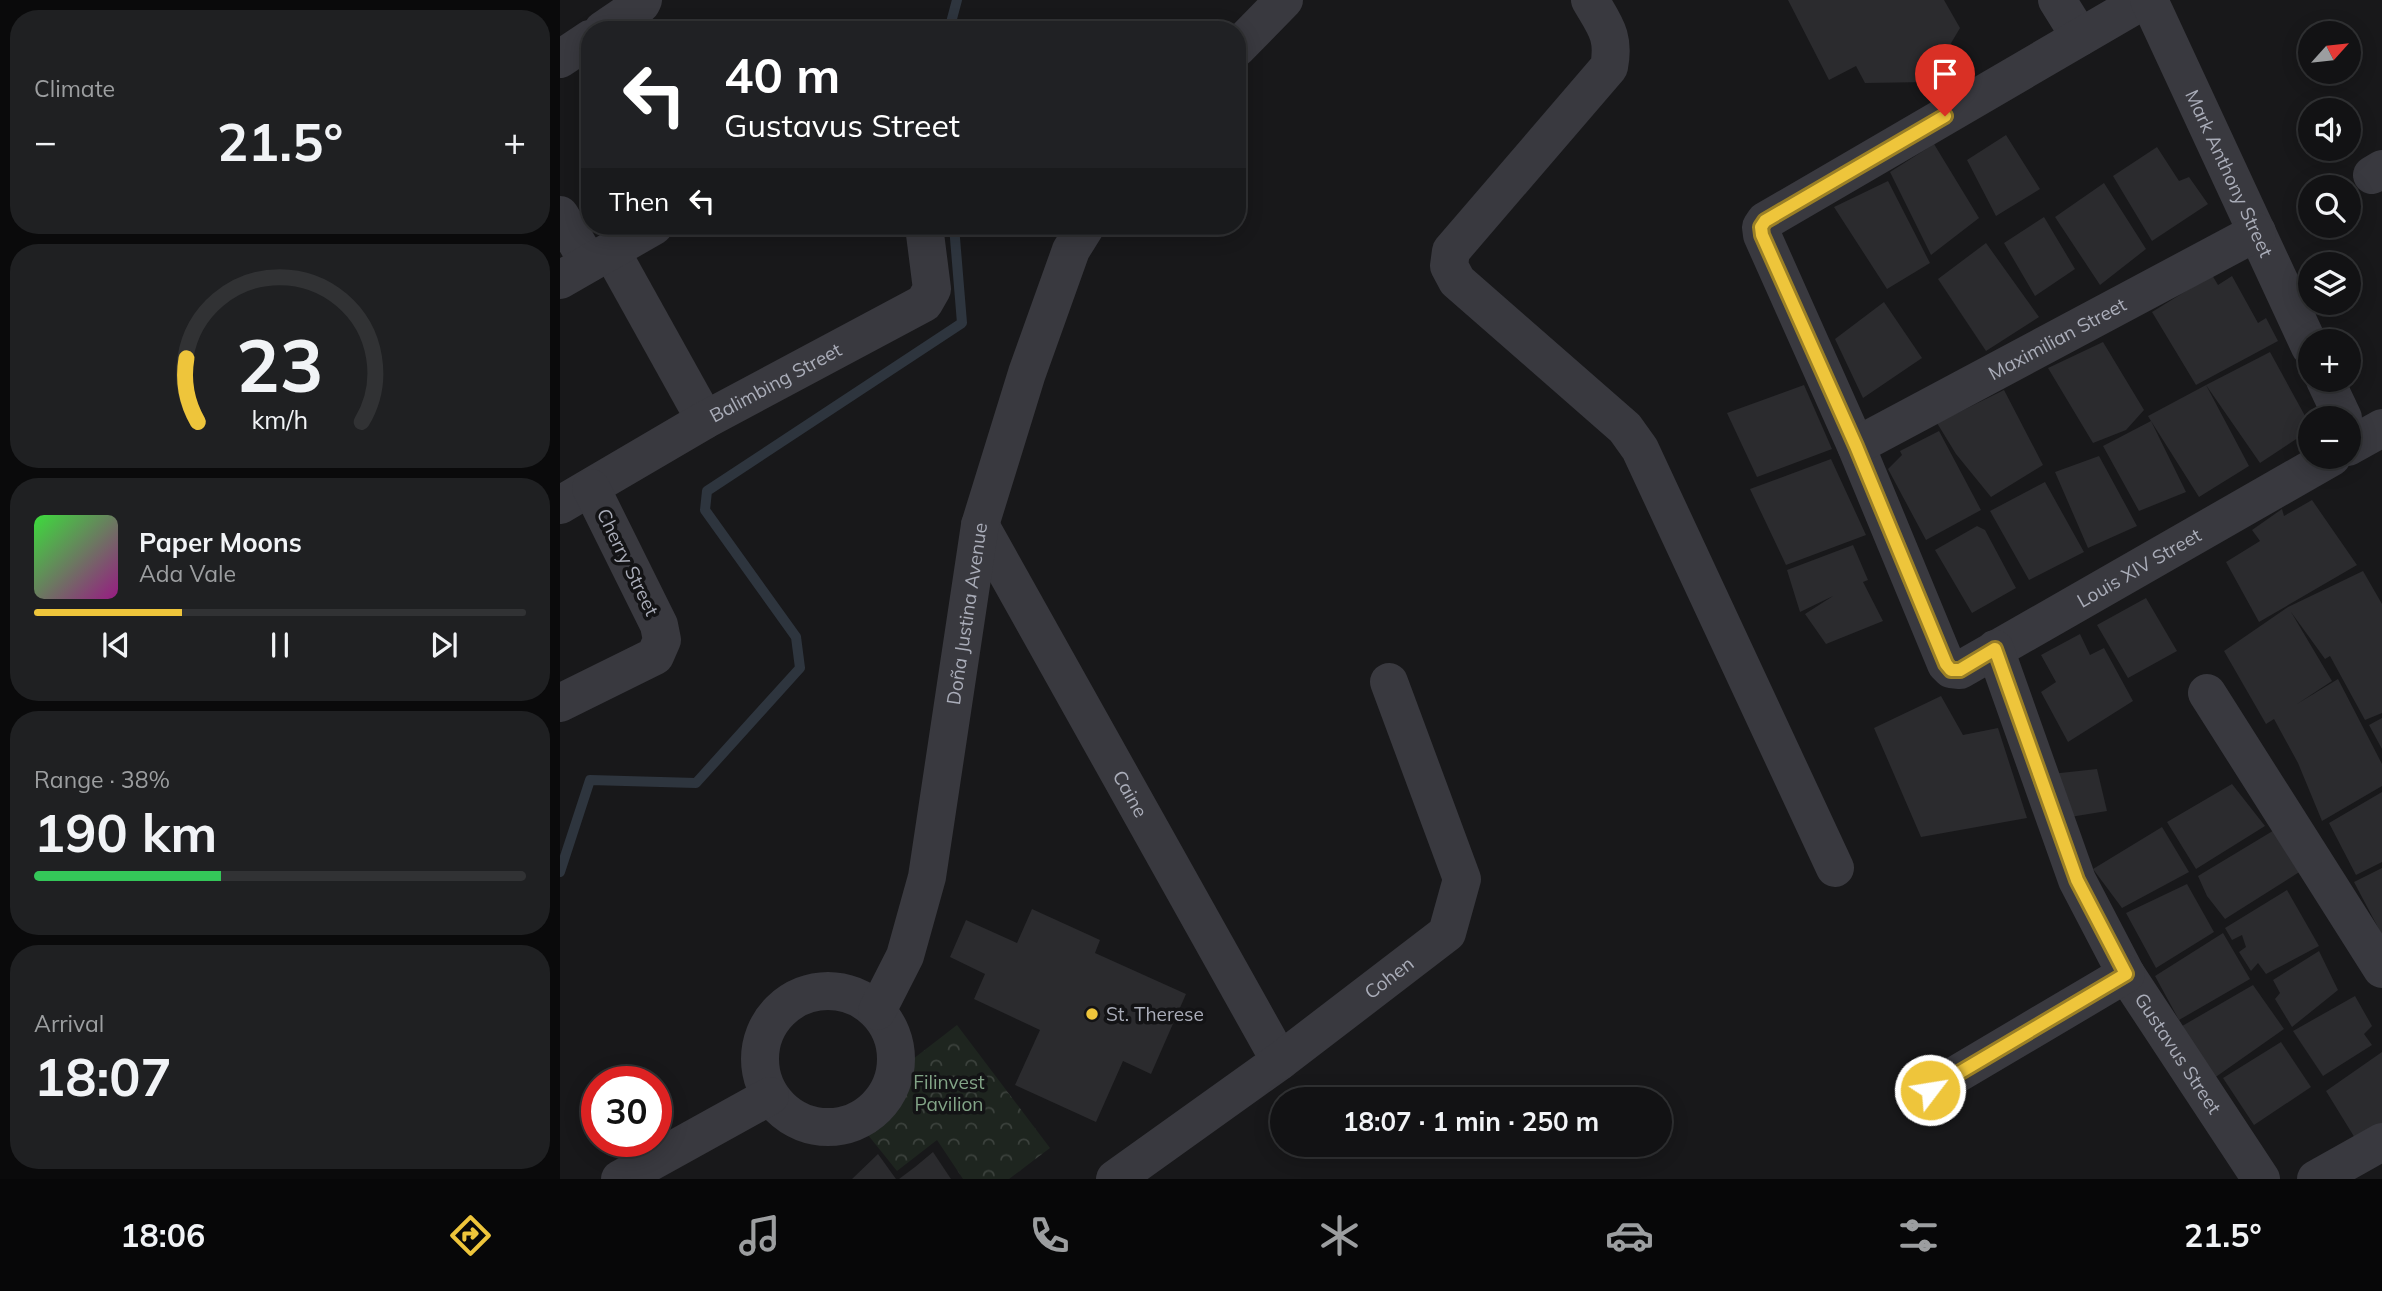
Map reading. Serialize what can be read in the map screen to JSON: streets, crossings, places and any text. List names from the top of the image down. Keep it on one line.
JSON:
{"streets":{"street":["Mark Anthony Street","Maximilian Street","Balimbing Street","Cherry Street","Louis XIV Street","Doña Justina Avenue","Caine","Cohen","Gustavus Street"]},"crossings":[["Mark Anthony Street","Maximilian Street"],["Maximilian Street","Louis XIV Street"],["Balimbing Street","Cherry Street"],["Louis XIV Street","Gustavus Street"],["Doña Justina Avenue","Caine"],["Caine","Cohen"]],"parks":["Filinvest Pavilion"],"places":["St. Therese"],"north":"top right","page":{"tile":["Climate",["Range · 38%","190 km"],["Arrival","18:07"]],"map_buttons":["+","−"],"turn":["40 m","Gustavus Street"],"heat":["−","21.5°","+"],"then":"Then","song":["Paper Moons","Ada Vale"],"limit":"30","trip":"18:07 · 1 min · 250 m","tabs":["18:06","21.5°"],"gauge":["23","km/h"]}}
